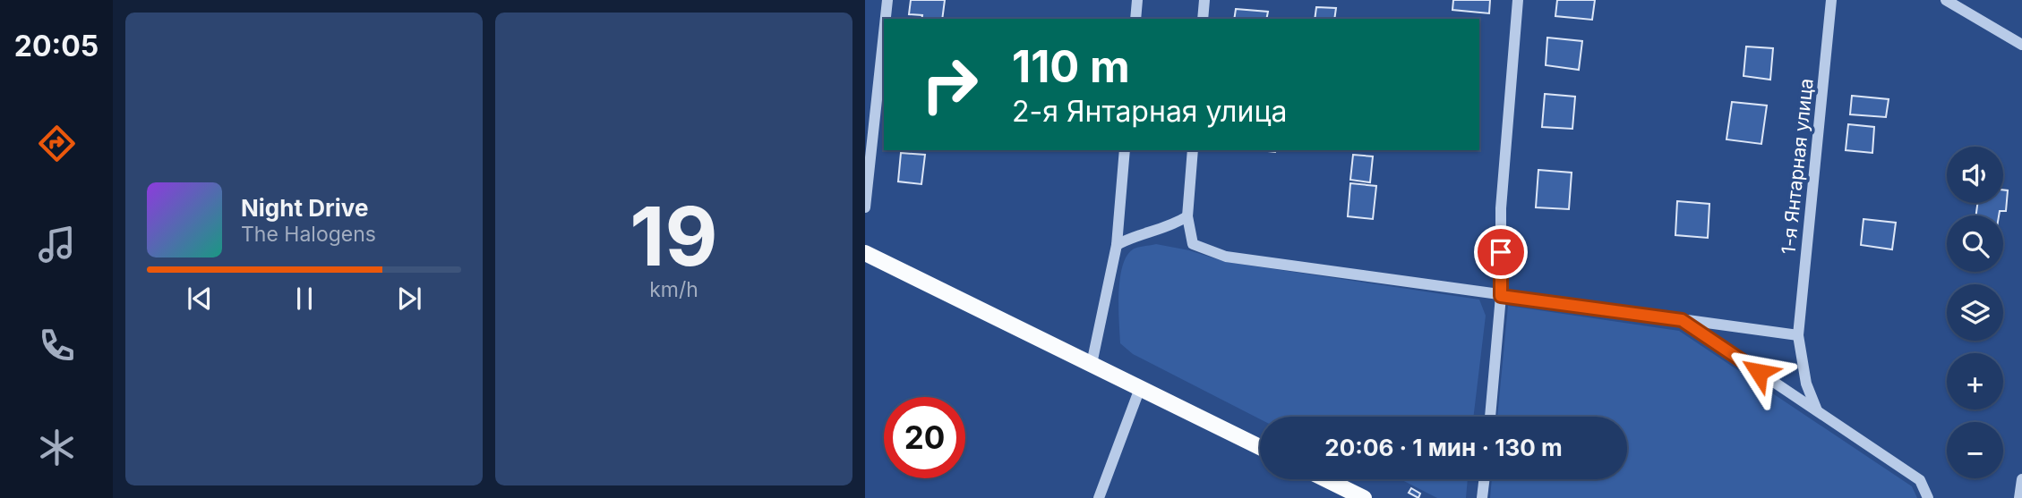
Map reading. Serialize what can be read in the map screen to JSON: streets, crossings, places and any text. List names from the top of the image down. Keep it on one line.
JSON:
{"streets":{"street":["1-я Янтарная улица"]},"page":{"tabs":"20:05","tile":["19","km/h"],"turn":["110 m","2-я Янтарная улица"],"map_buttons":["+","−"],"song":["Night Drive","The Halogens"],"limit":"20","trip":"20:06 · 1 мин · 130 m"}}
